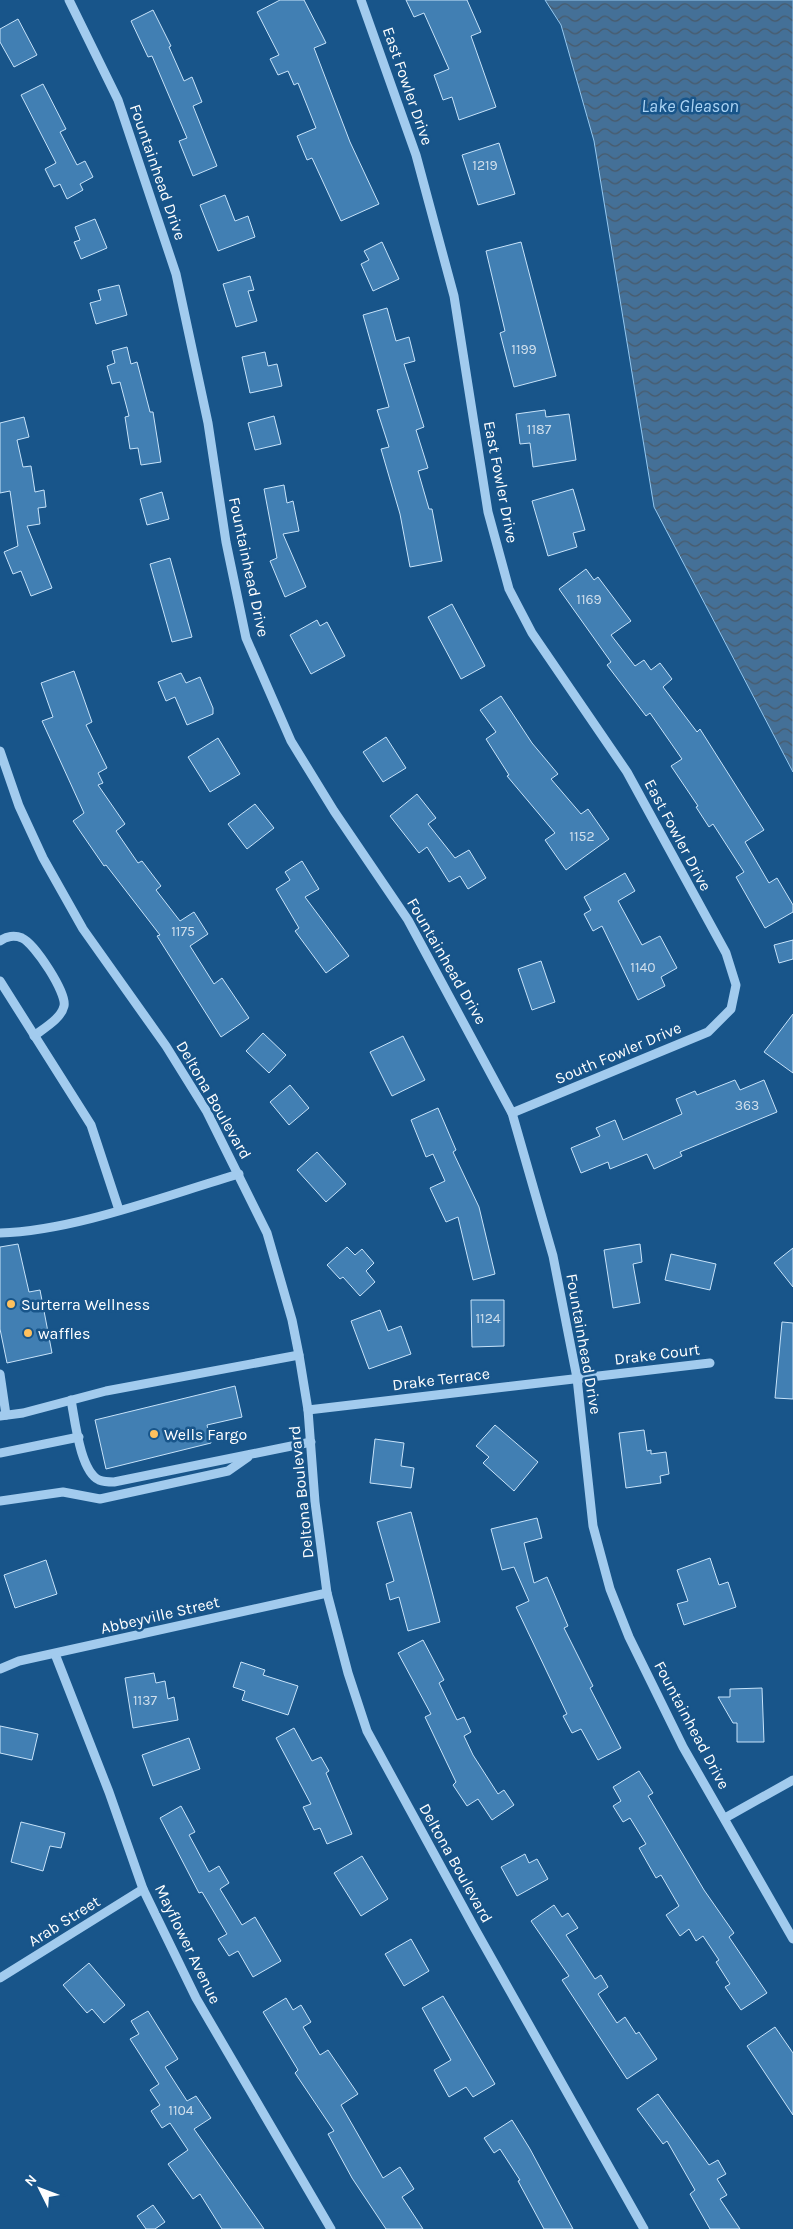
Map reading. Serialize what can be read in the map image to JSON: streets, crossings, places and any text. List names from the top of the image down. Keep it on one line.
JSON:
{"streets":{"street":["East Fowler Drive","Fountainhead Drive","South Fowler Drive","Deltona Boulevard","Drake Court","Drake Terrace","Abbeyville Street","Arab Street","Mayflower Avenue"]},"crossings":[["East Fowler Drive","South Fowler Drive"],["Fountainhead Drive","South Fowler Drive"],["Fountainhead Drive","Drake Court"],["Fountainhead Drive","Drake Terrace"],["Deltona Boulevard","Drake Terrace"],["Deltona Boulevard","Abbeyville Street"],["Drake Court","Drake Terrace"],["Abbeyville Street","Mayflower Avenue"],["Arab Street","Mayflower Avenue"]],"water":["Lake Gleason"],"places":["Surterra Wellness","waffles","Wells Fargo"],"house_numbers":["1219","1199","1187","1169","1152","1175","1140","363","1124","1137","1104"],"north":"top left"}
